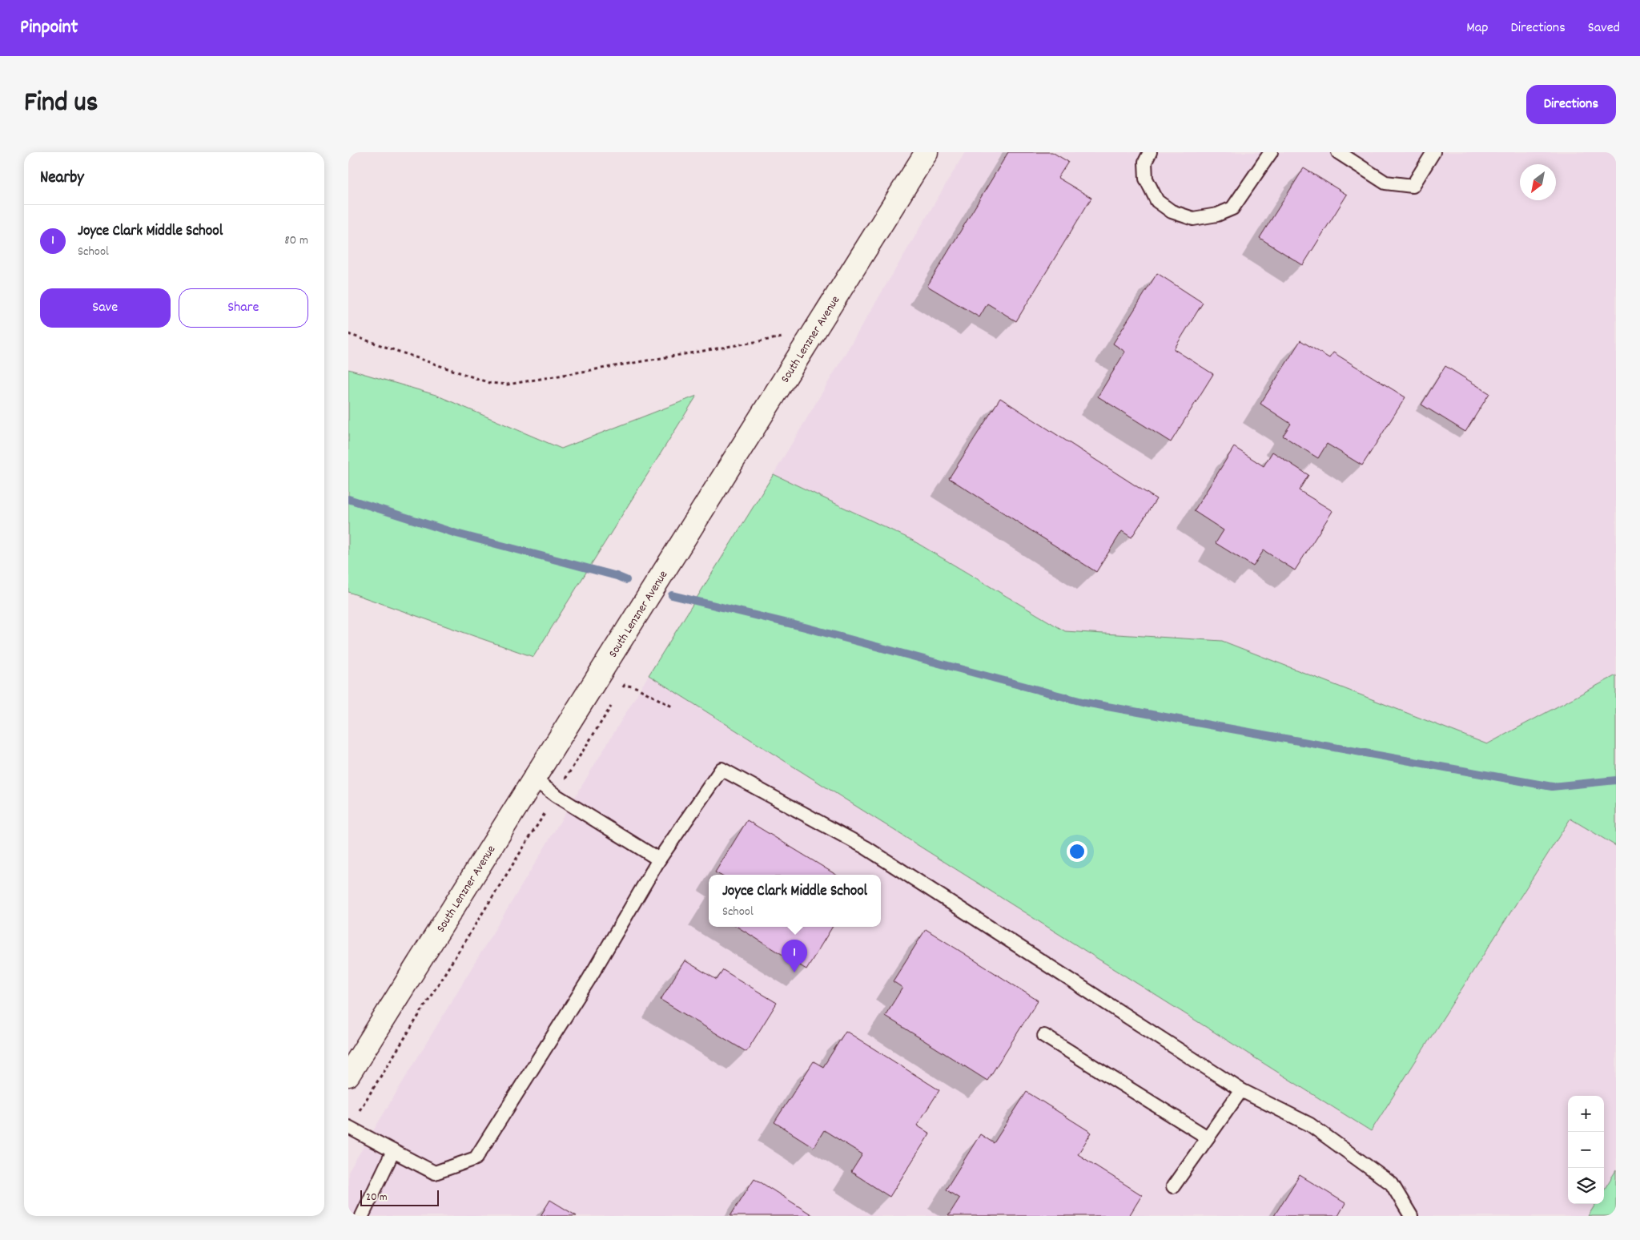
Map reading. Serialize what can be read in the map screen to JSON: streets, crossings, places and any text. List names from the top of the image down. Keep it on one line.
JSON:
{"streets":{"street":["South Lenzner Avenue"]},"scale_bar":"20 m","north":"bottom left","page":{"header":"Pinpoint","nav":["Map","Directions","Saved"],"title":"Find us","buttons":["Directions",["Save","Share"]],"heading":"Nearby","list":[{"mark":"1","name":"Joyce Clark Middle School","note":"School","value":"80 m"}],"popup":["Joyce Clark Middle School","School"],"pins":"1","map_buttons":["+","−"],"scale":"20 m"}}
